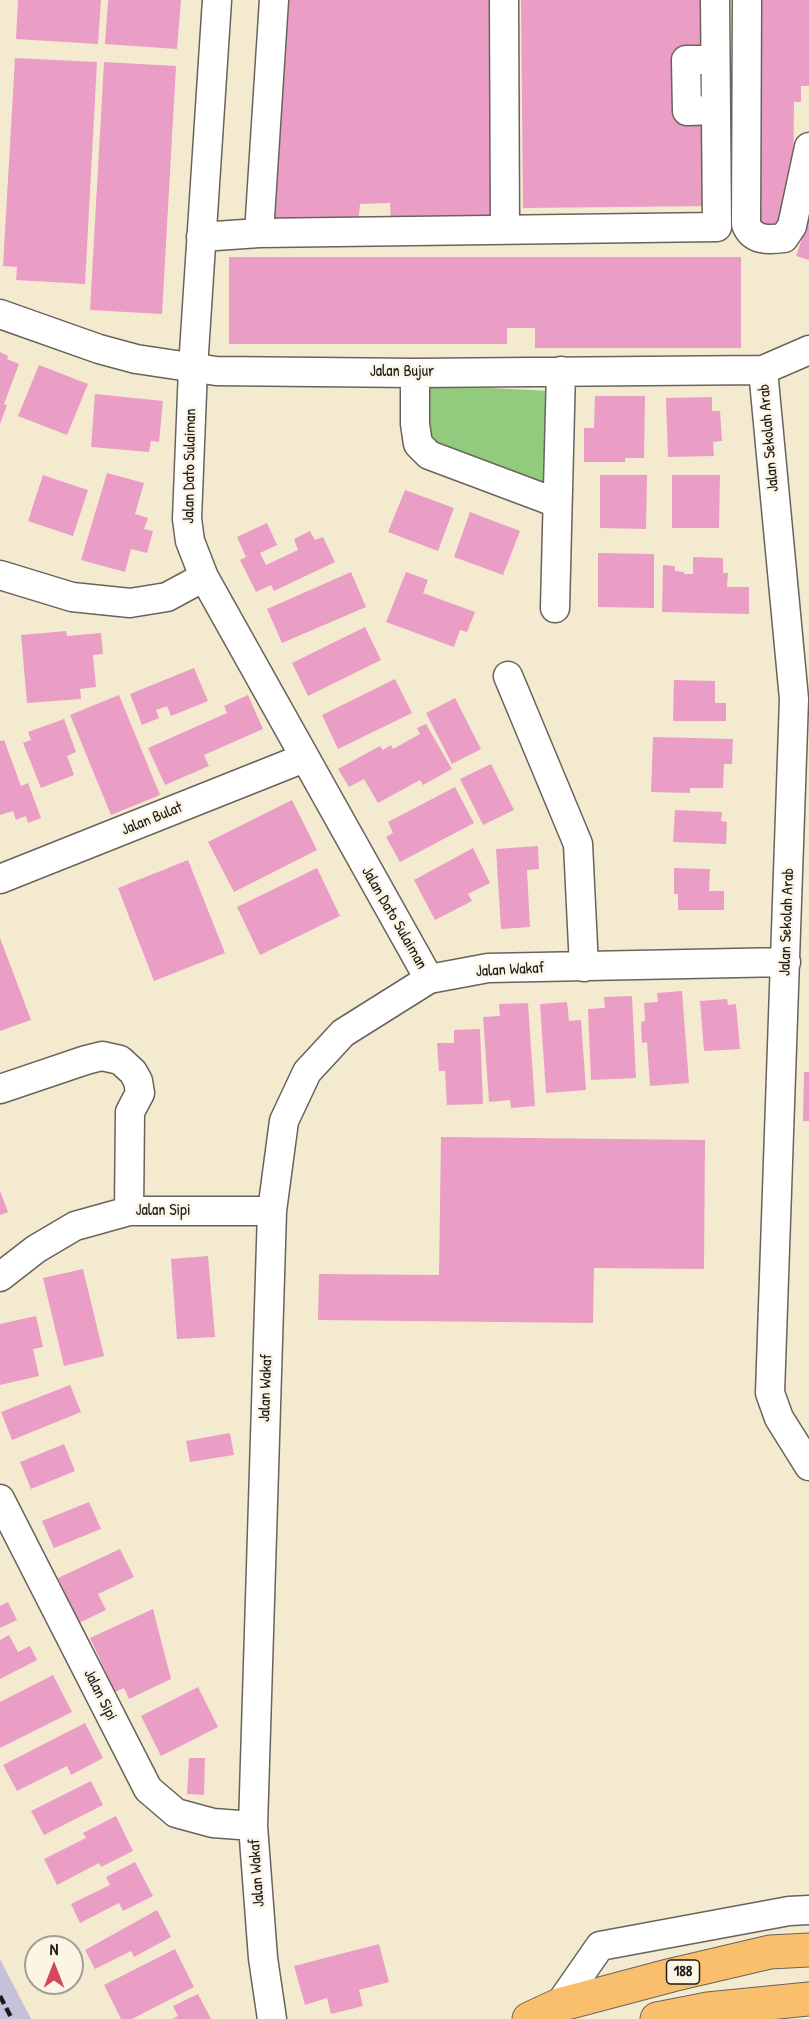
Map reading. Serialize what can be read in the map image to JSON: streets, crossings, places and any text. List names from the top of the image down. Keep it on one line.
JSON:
{"streets":{"highway":["188"],"street":["Jalan Bujur","Jalan Sekolah Arab","Jalan Dato Sulaiman","Jalan Bulat","Jalan Wakaf","Jalan Sipi"]},"crossings":[["Jalan Bujur","Jalan Sekolah Arab"],["Jalan Bujur","Jalan Dato Sulaiman"],["Jalan Sekolah Arab","Jalan Wakaf"],["Jalan Dato Sulaiman","Jalan Bulat"],["Jalan Dato Sulaiman","Jalan Wakaf"],["Jalan Wakaf","Jalan Sipi"]],"north":"top"}
